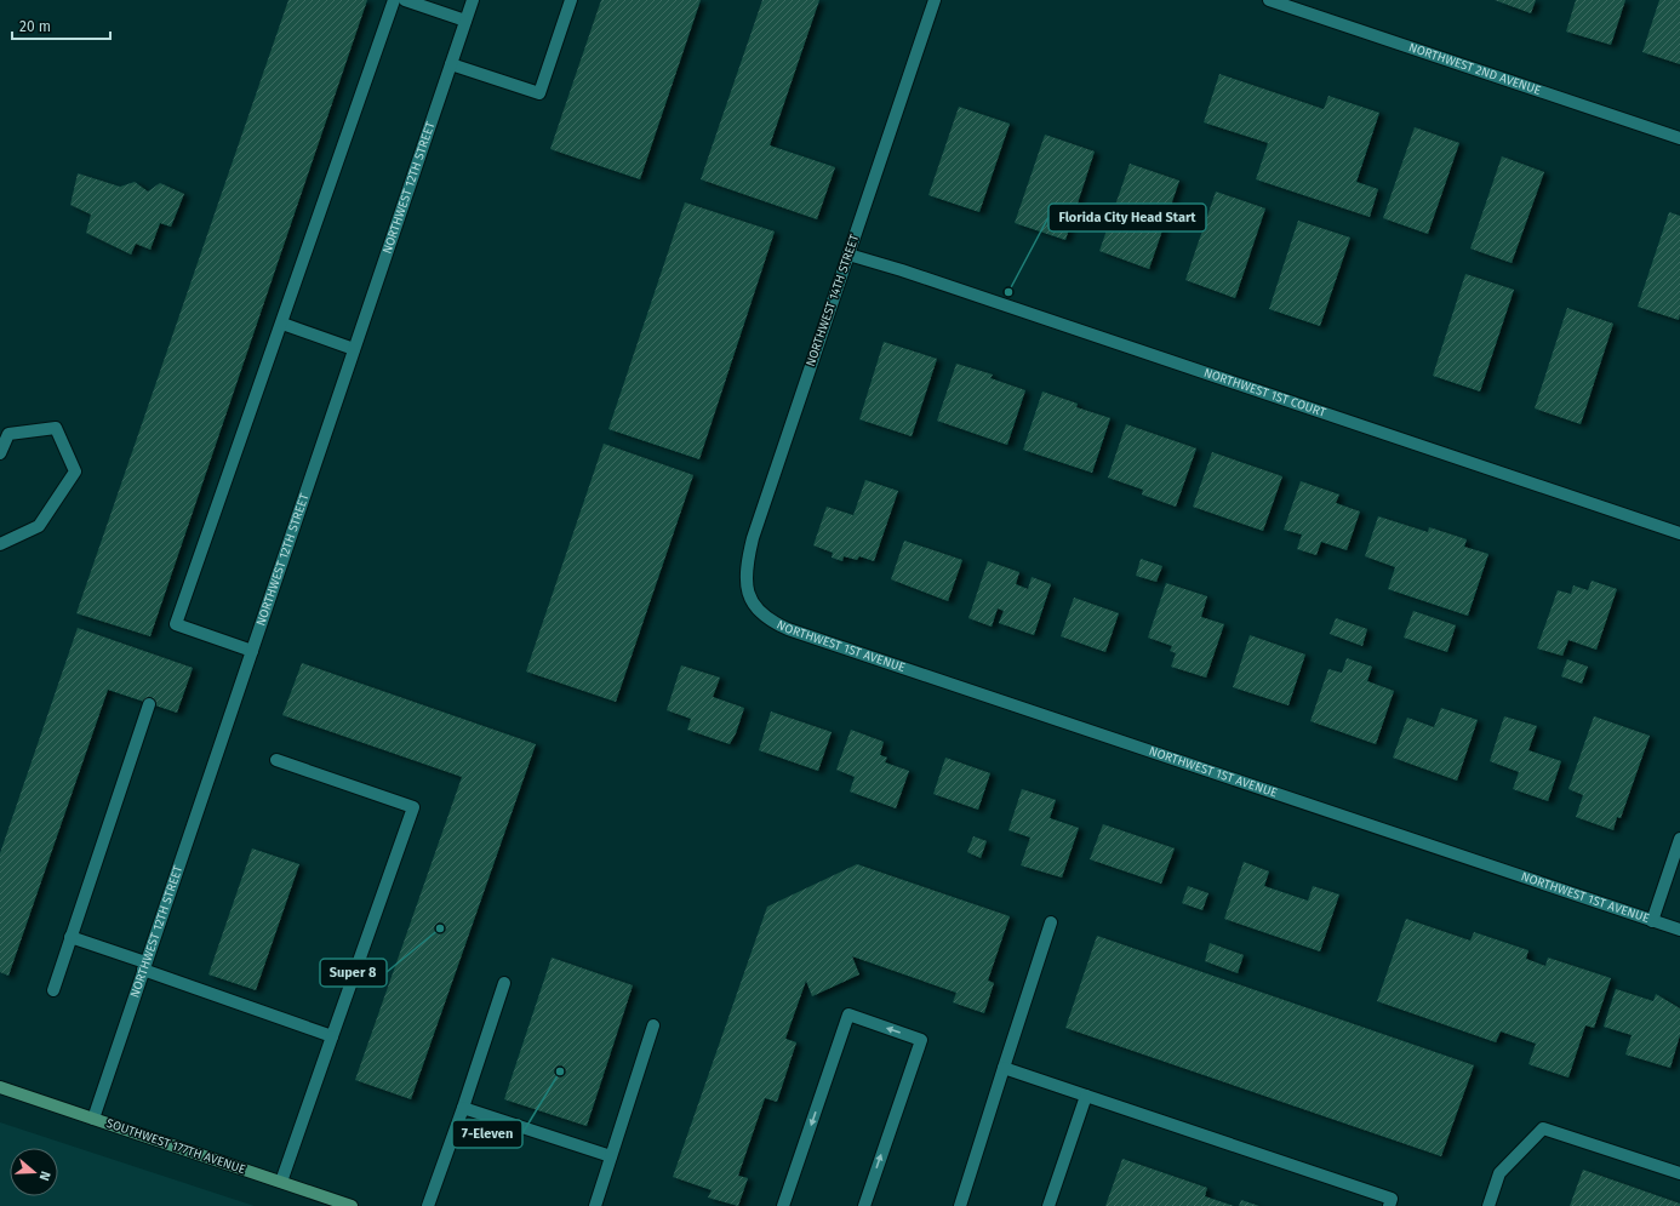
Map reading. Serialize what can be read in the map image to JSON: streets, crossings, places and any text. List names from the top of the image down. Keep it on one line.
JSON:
{"streets":{"main road":["SOUTHWEST 177TH AVENUE"],"street":["NORTHWEST 2ND AVENUE","NORTHWEST 12TH STREET","NORTHWEST 14TH STREET","NORTHWEST 1ST COURT","NORTHWEST 1ST AVENUE"]},"crossings":[["NORTHWEST 12TH STREET","SOUTHWEST 177TH AVENUE"],["NORTHWEST 14TH STREET","NORTHWEST 1ST COURT"],["NORTHWEST 14TH STREET","NORTHWEST 1ST AVENUE"]],"places":["Florida City Head Start","Super 8","7-Eleven"],"scale_bar":"20 m","north":"right"}
